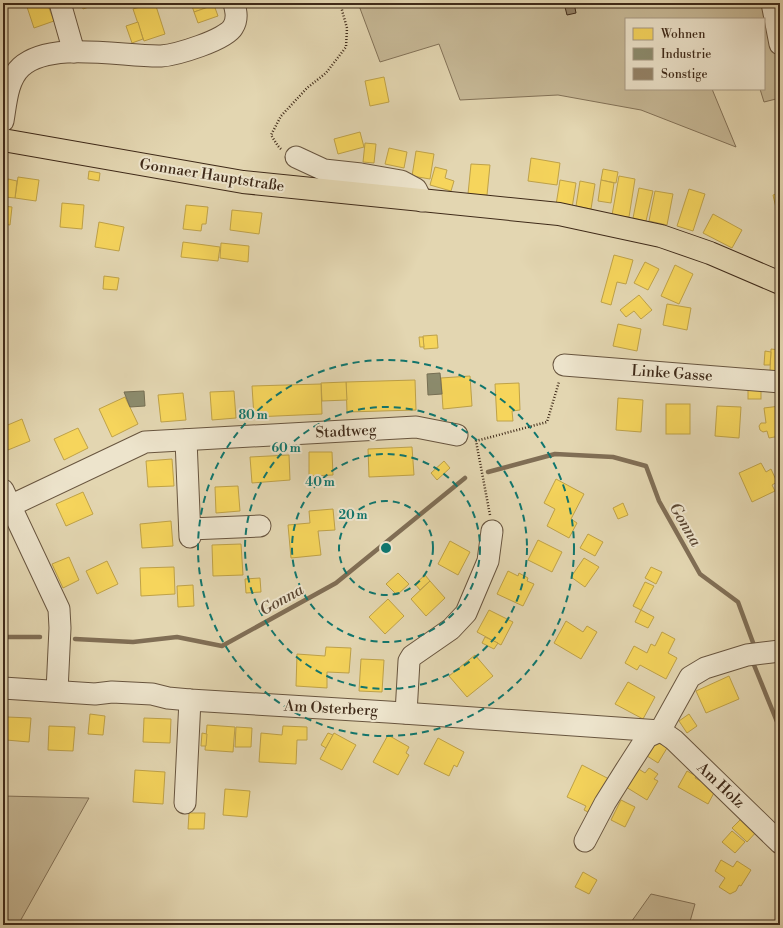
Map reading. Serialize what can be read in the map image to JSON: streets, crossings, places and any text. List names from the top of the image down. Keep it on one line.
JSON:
{"streets":{"main road":["Gonnaer Hauptstraße"],"street":["Linke Gasse","Stadtweg","Am Osterberg","Am Holz"]},"crossings":[["Am Osterberg","Am Holz"]],"water":["Gonna"],"legend":["Wohnen","Industrie","Sonstige"],"rings":["80 m","60 m","40 m","20 m"]}
